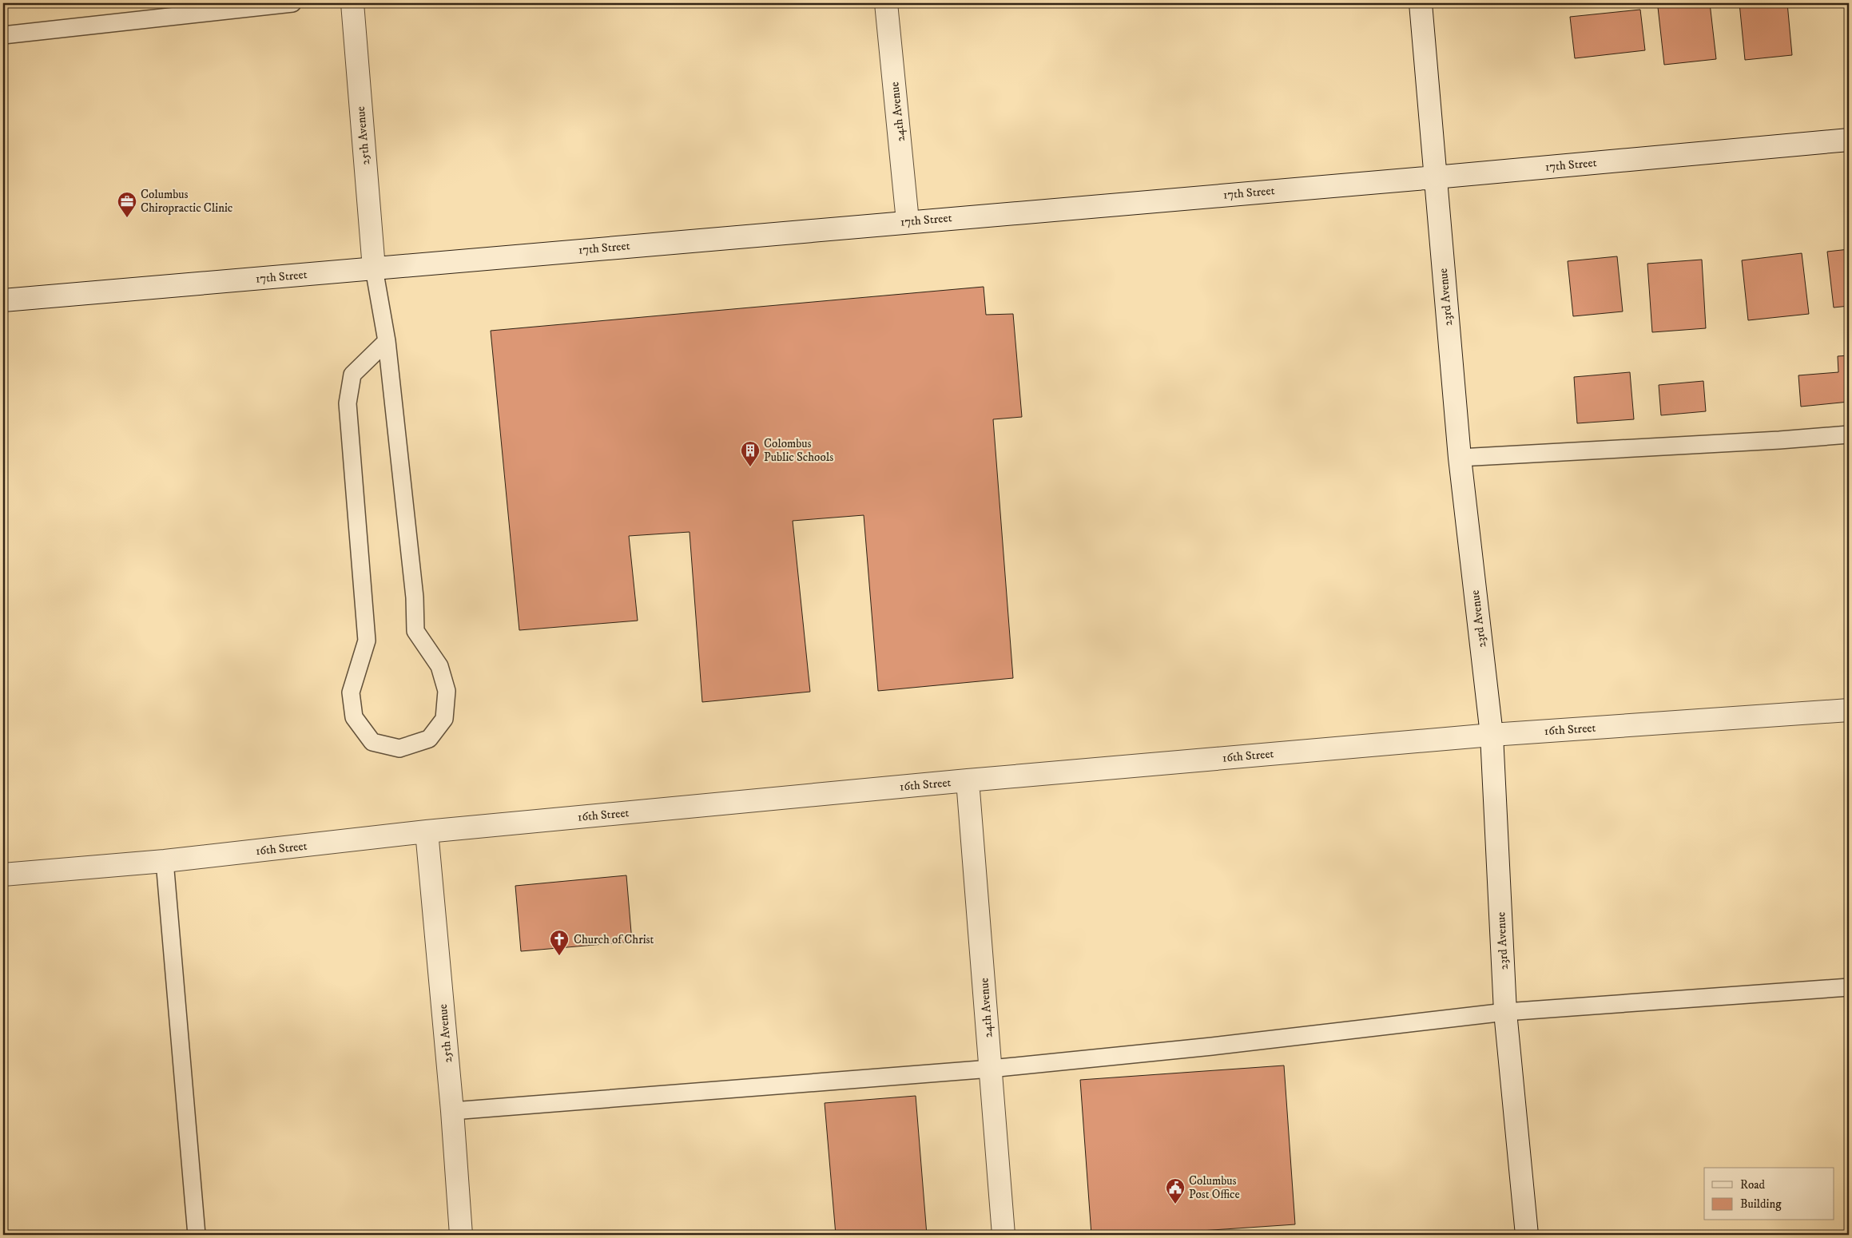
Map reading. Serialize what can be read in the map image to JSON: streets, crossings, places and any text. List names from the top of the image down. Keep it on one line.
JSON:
{"streets":{"street":["24th Avenue","25th Avenue","17th Street","23rd Avenue","16th Street"]},"crossings":[["24th Avenue","17th Street"],["24th Avenue","16th Street"],["25th Avenue","17th Street"],["25th Avenue","16th Street"],["17th Street","23rd Avenue"],["23rd Avenue","16th Street"]],"places":{"office":["Columbus Chiropractic Clinic"],"building":["Colombus Public Schools"],"church":["Church of Christ"],"public building":["Columbus Post Office"]},"legend":["Road","Building"]}
